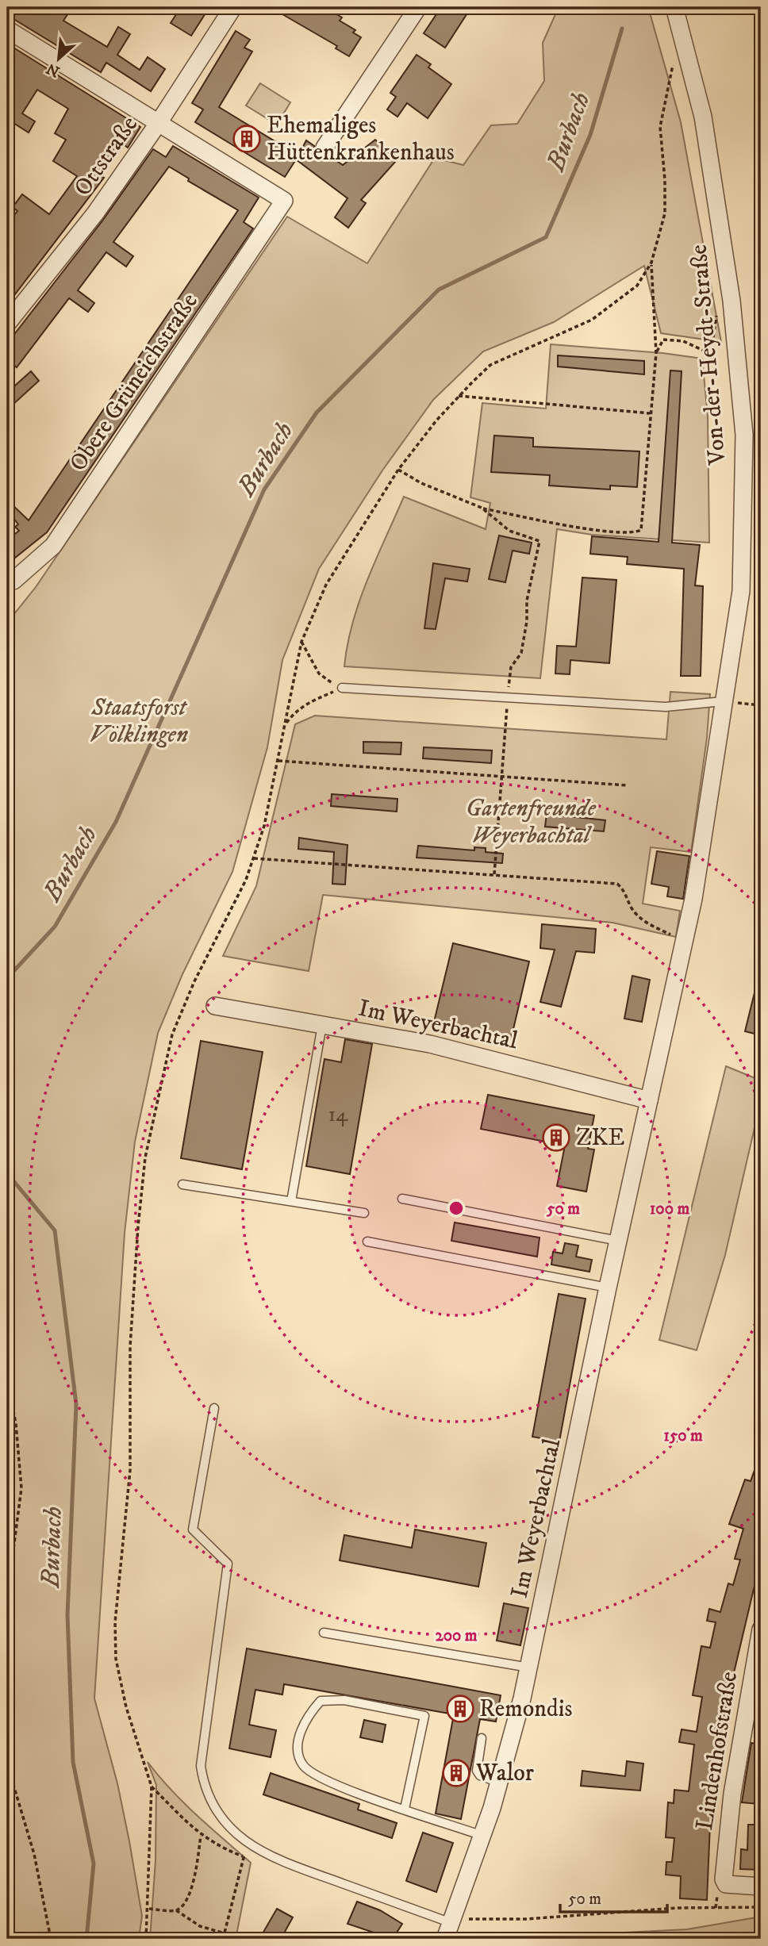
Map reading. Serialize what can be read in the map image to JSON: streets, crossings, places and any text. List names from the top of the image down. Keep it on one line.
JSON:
{"streets":{"street":["Ottstraße","Von-der-Heydt-Straße","Obere Grüneichstraße","Im Weyerbachtal","Lindenhofstraße"]},"crossings":[["Ottstraße","Obere Grüneichstraße"],["Von-der-Heydt-Straße","Im Weyerbachtal"]],"water":["Burbach"],"parks":["Staatsforst Völklingen","Gartenfreunde Weyerbachtal"],"places":{"building":["Ehemaliges Hüttenkrankenhaus","ZKE","Remondis","Walor"]},"house_numbers":["14"],"scale_bar":"50 m","north":"bottom left","rings":["50 m","100 m","150 m","200 m"]}
